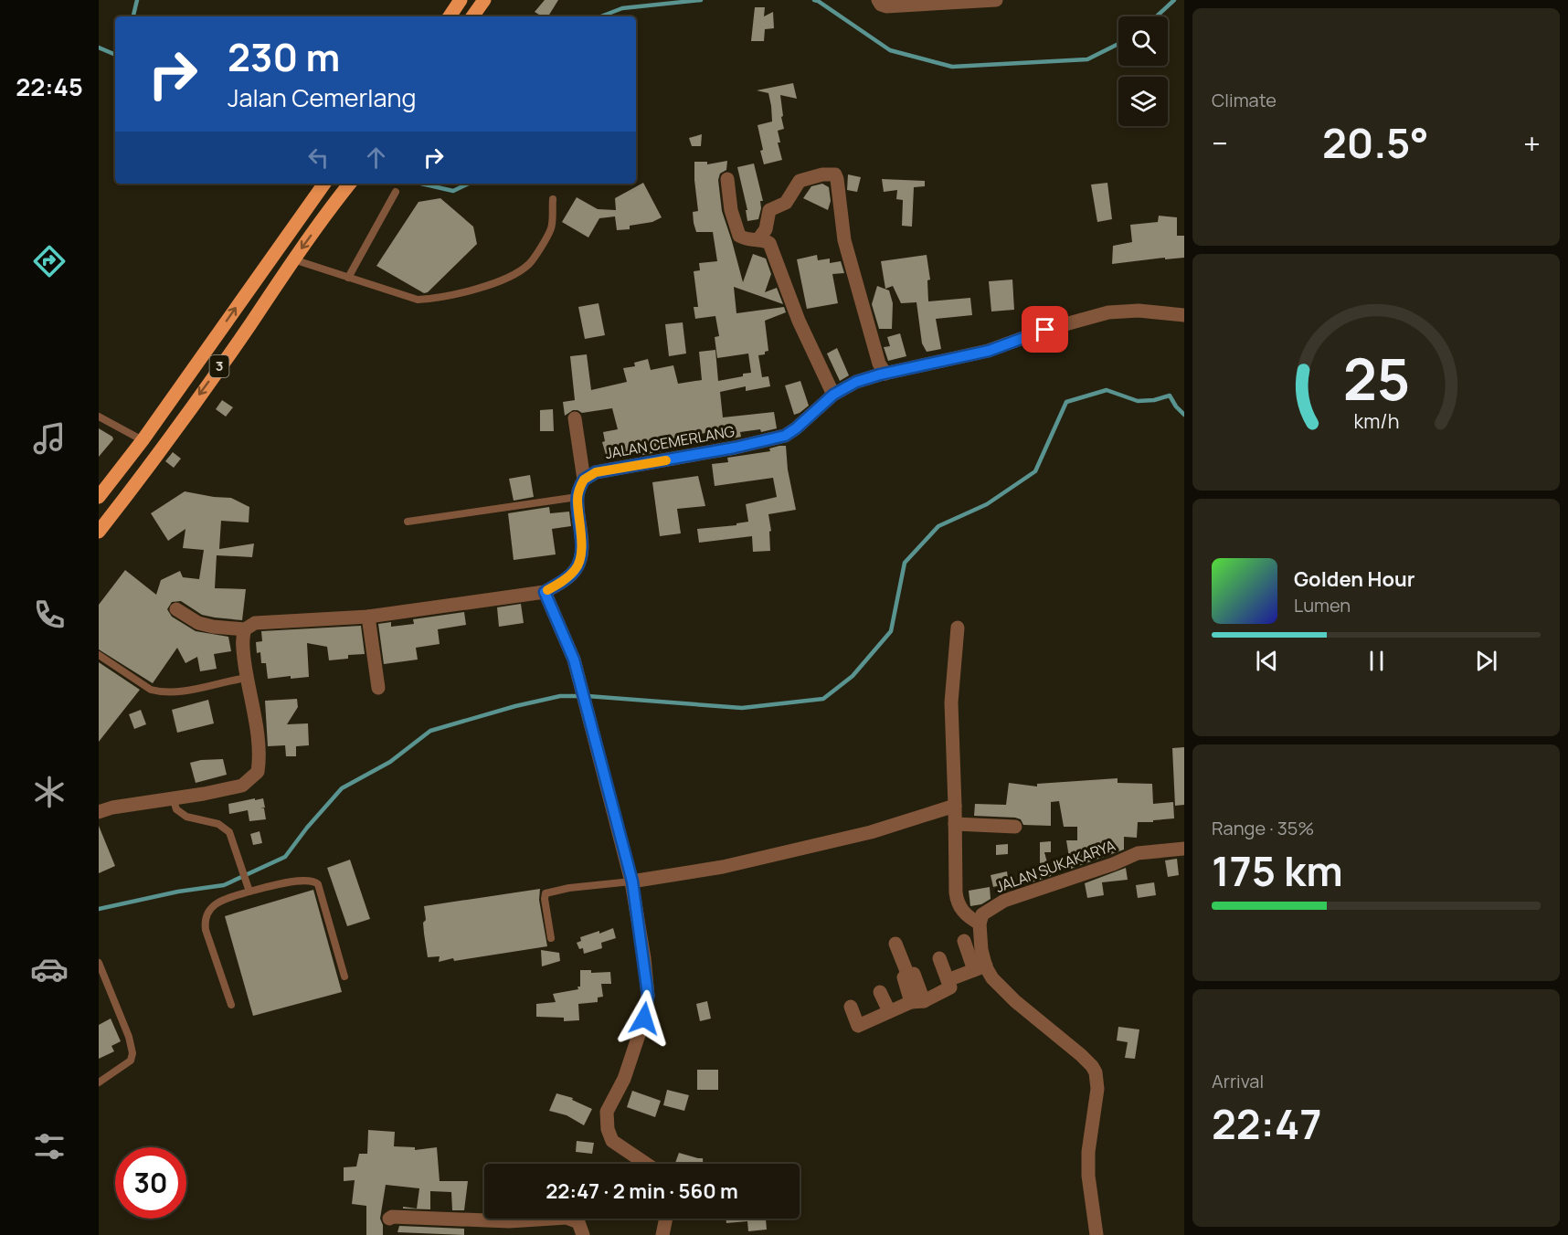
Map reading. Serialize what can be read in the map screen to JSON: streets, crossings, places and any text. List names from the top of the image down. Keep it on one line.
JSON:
{"streets":{"main road":["3"],"street":["JALAN CEMERLANG","JALAN SUKAKARYA"]},"page":{"tabs":"22:45","tile":["Climate",["Range · 35%","175 km"],["Arrival","22:47"]],"turn":["230 m","Jalan Cemerlang"],"heat":["−","20.5°","+"],"song":["Golden Hour","Lumen"],"limit":"30","trip":"22:47 · 2 min · 560 m","gauge":["25","km/h"]}}
